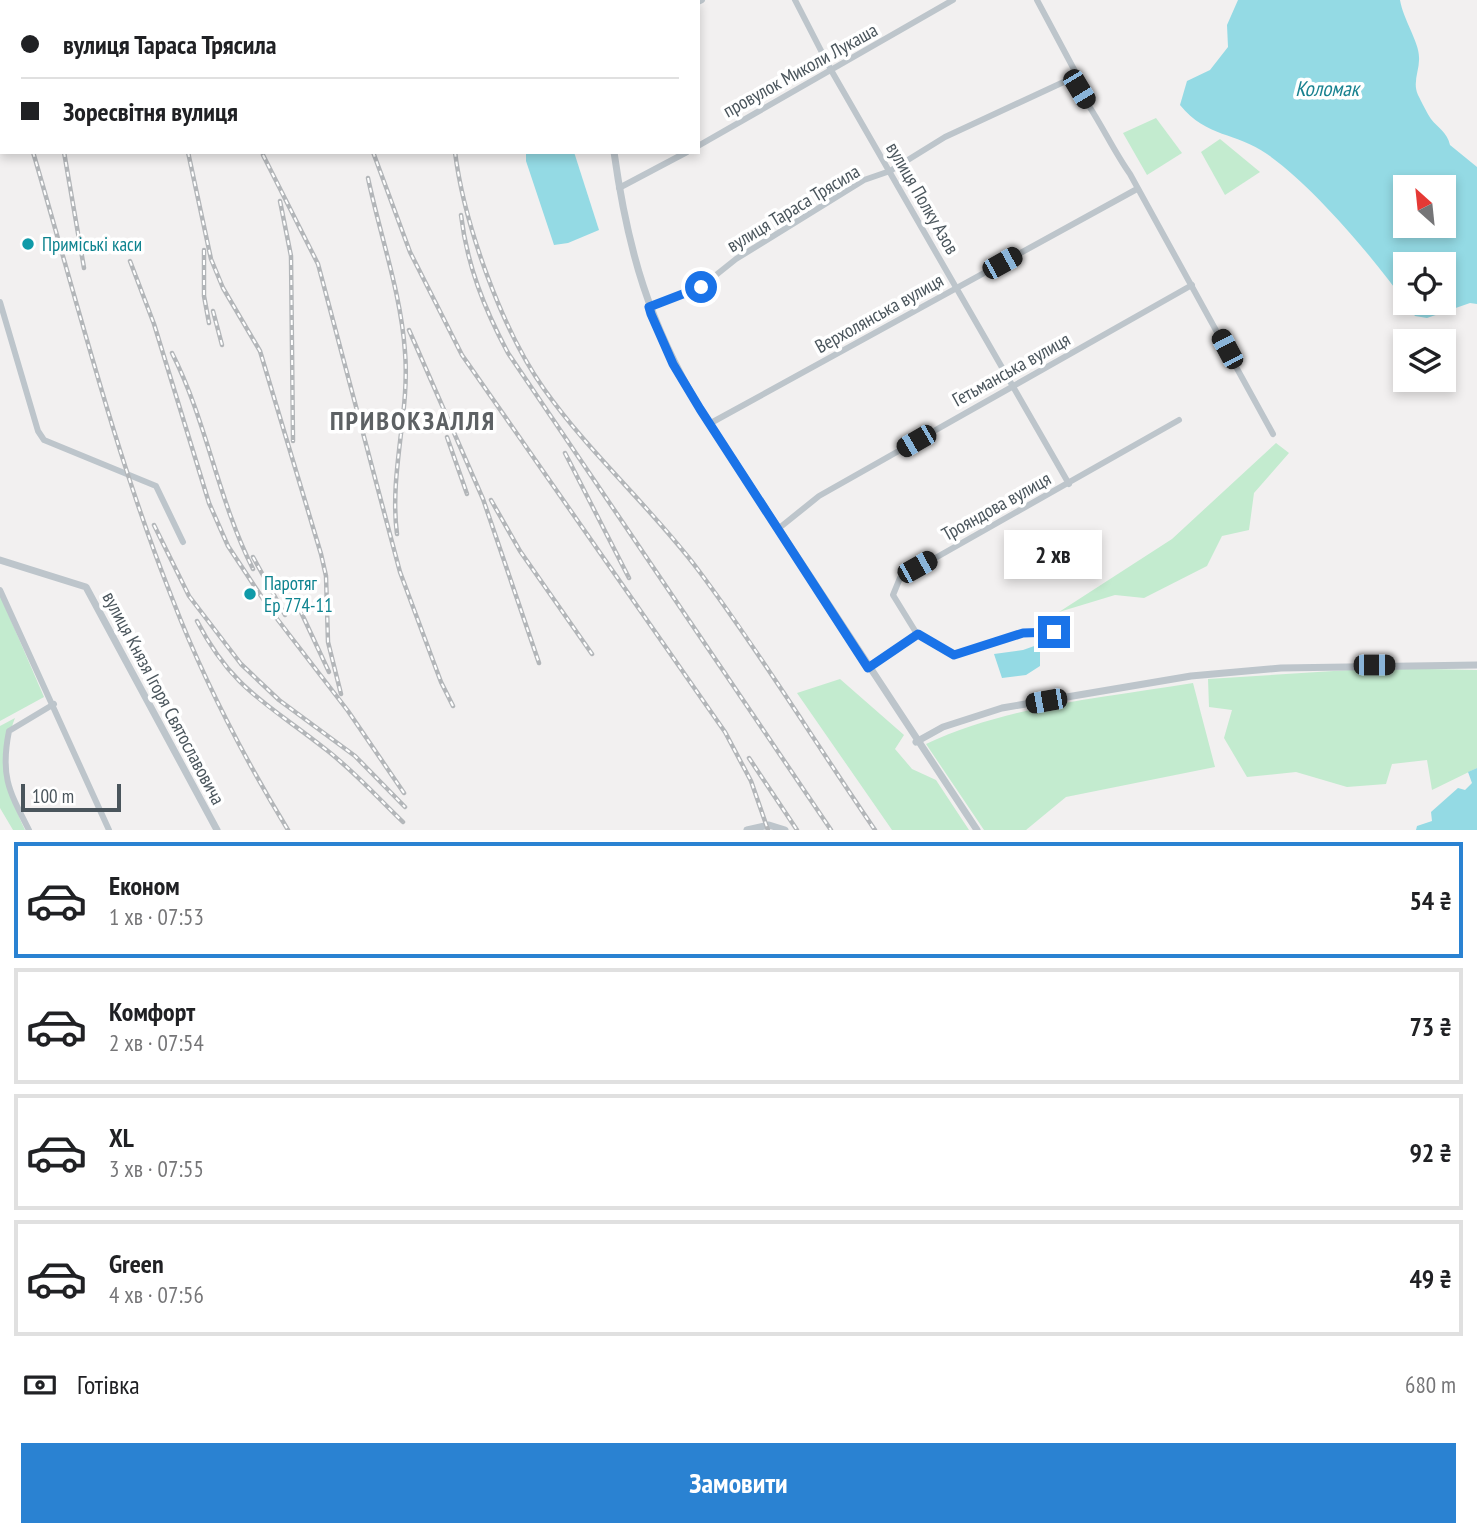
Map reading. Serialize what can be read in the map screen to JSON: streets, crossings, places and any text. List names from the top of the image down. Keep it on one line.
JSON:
{"streets":{"street":["провулок Миколи Лукаша","вулиця Полку Азов","вулиця Тараса Трясила","Верхолянська вулиця","Гетьманська вулиця","Трояндова вулиця","вулиця Князя Ігоря Святославовича"]},"crossings":[["провулок Миколи Лукаша","вулиця Полку Азов"],["вулиця Полку Азов","вулиця Тараса Трясила"],["вулиця Полку Азов","Верхолянська вулиця"],["вулиця Полку Азов","Гетьманська вулиця"],["вулиця Полку Азов","Трояндова вулиця"],["вулиця Тараса Трясила","Верхолянська вулиця"]],"districts":["ПРИВОКЗАЛЛЯ"],"water":["Коломак"],"places":["Приміські каси","Паротяг Ер 774-11"],"scale_bar":"100 m","north":"top left","page":{"banner":["вулиця Тараса Трясила","Зоресвітня вулиця"],"bubble":"2 хв","scale":"100 m","list":[{"name":"Економ","note":"1 хв · 07:53","value":"54 ₴"},{"name":"Комфорт","note":"2 хв · 07:54","value":"73 ₴"},{"name":"XL","note":"3 хв · 07:55","value":"92 ₴"},{"name":"Green","note":"4 хв · 07:56","value":"49 ₴"}],"pay":["Готівка","680 m"],"buttons":"Замовити"}}
